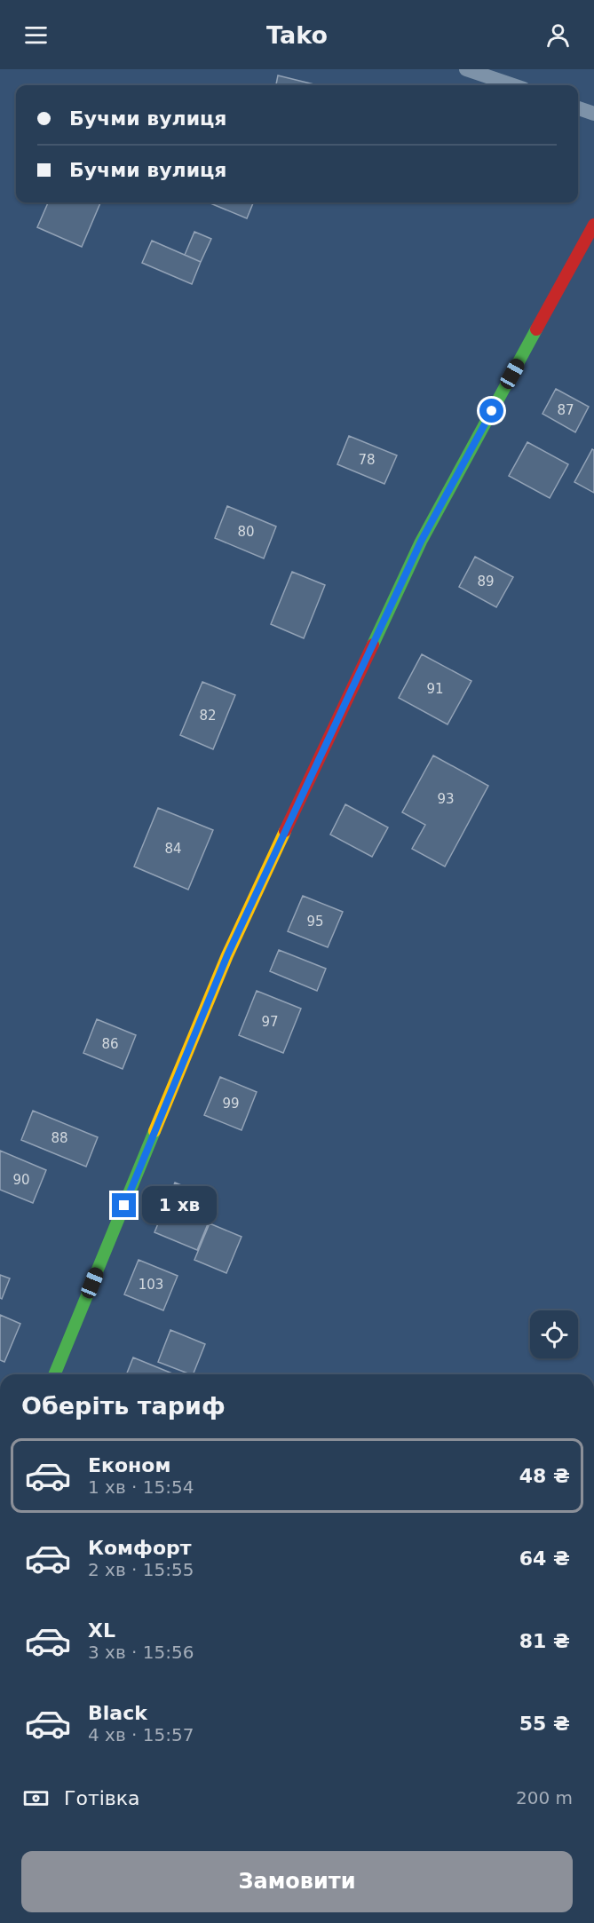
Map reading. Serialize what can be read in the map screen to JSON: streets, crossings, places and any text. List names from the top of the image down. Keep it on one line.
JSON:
{"house_numbers":["87","78","80","89","91","82","93","84","95","97","86","99","88","90","103"],"page":{"header":"Tako","banner":["Бучми вулиця","Бучми вулиця"],"bubble":"1 хв","heading":"Оберіть тариф","list":[{"name":"Економ","note":"1 хв · 15:54","value":"48 ₴"},{"name":"Комфорт","note":"2 хв · 15:55","value":"64 ₴"},{"name":"XL","note":"3 хв · 15:56","value":"81 ₴"},{"name":"Black","note":"4 хв · 15:57","value":"55 ₴"}],"pay":["Готівка","200 m"],"buttons":"Замовити"}}
